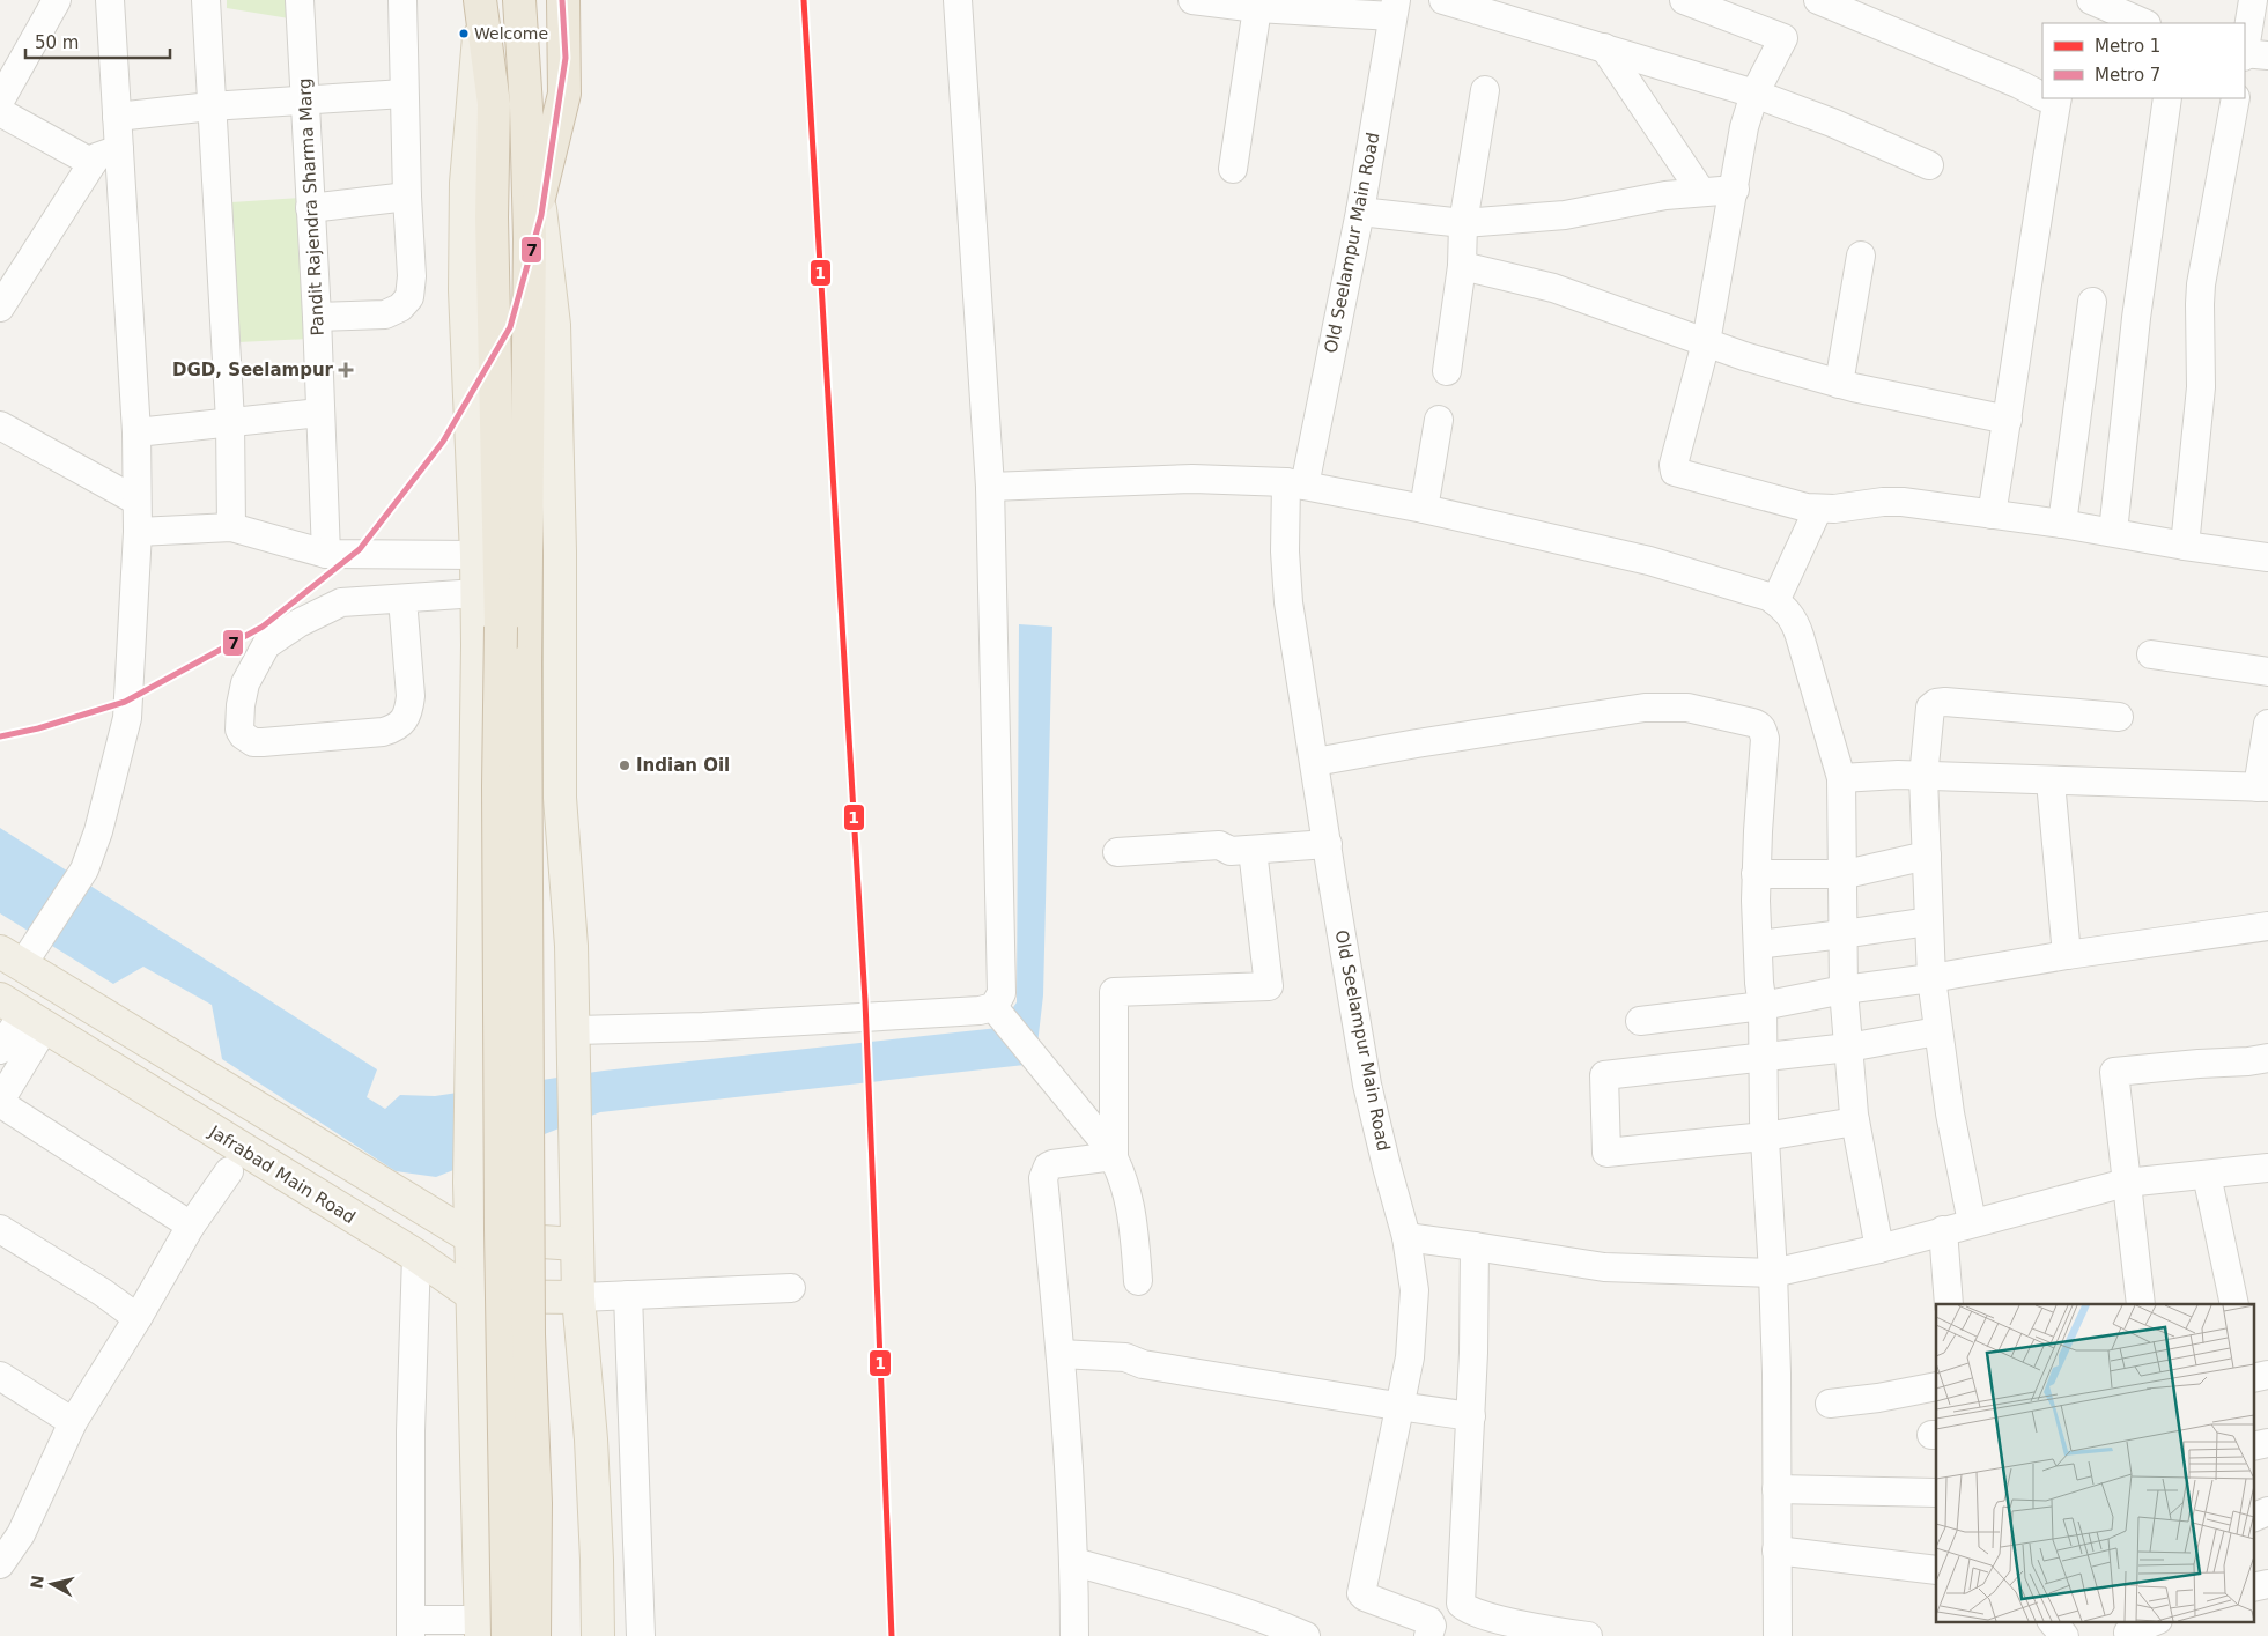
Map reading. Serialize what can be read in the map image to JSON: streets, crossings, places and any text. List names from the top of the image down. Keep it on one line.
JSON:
{"streets":{"main road":["Jafrabad Main Road"],"street":["Pandit Rajendra Sharma Marg","Old Seelampur Main Road"]},"places":{"other":["Welcome","Indian Oil"],"health":["DGD, Seelampur"]},"lines":["metro line 1","metro line 7"],"legend":["Metro 1","Metro 7"],"scale_bar":"50 m","north":"left"}
